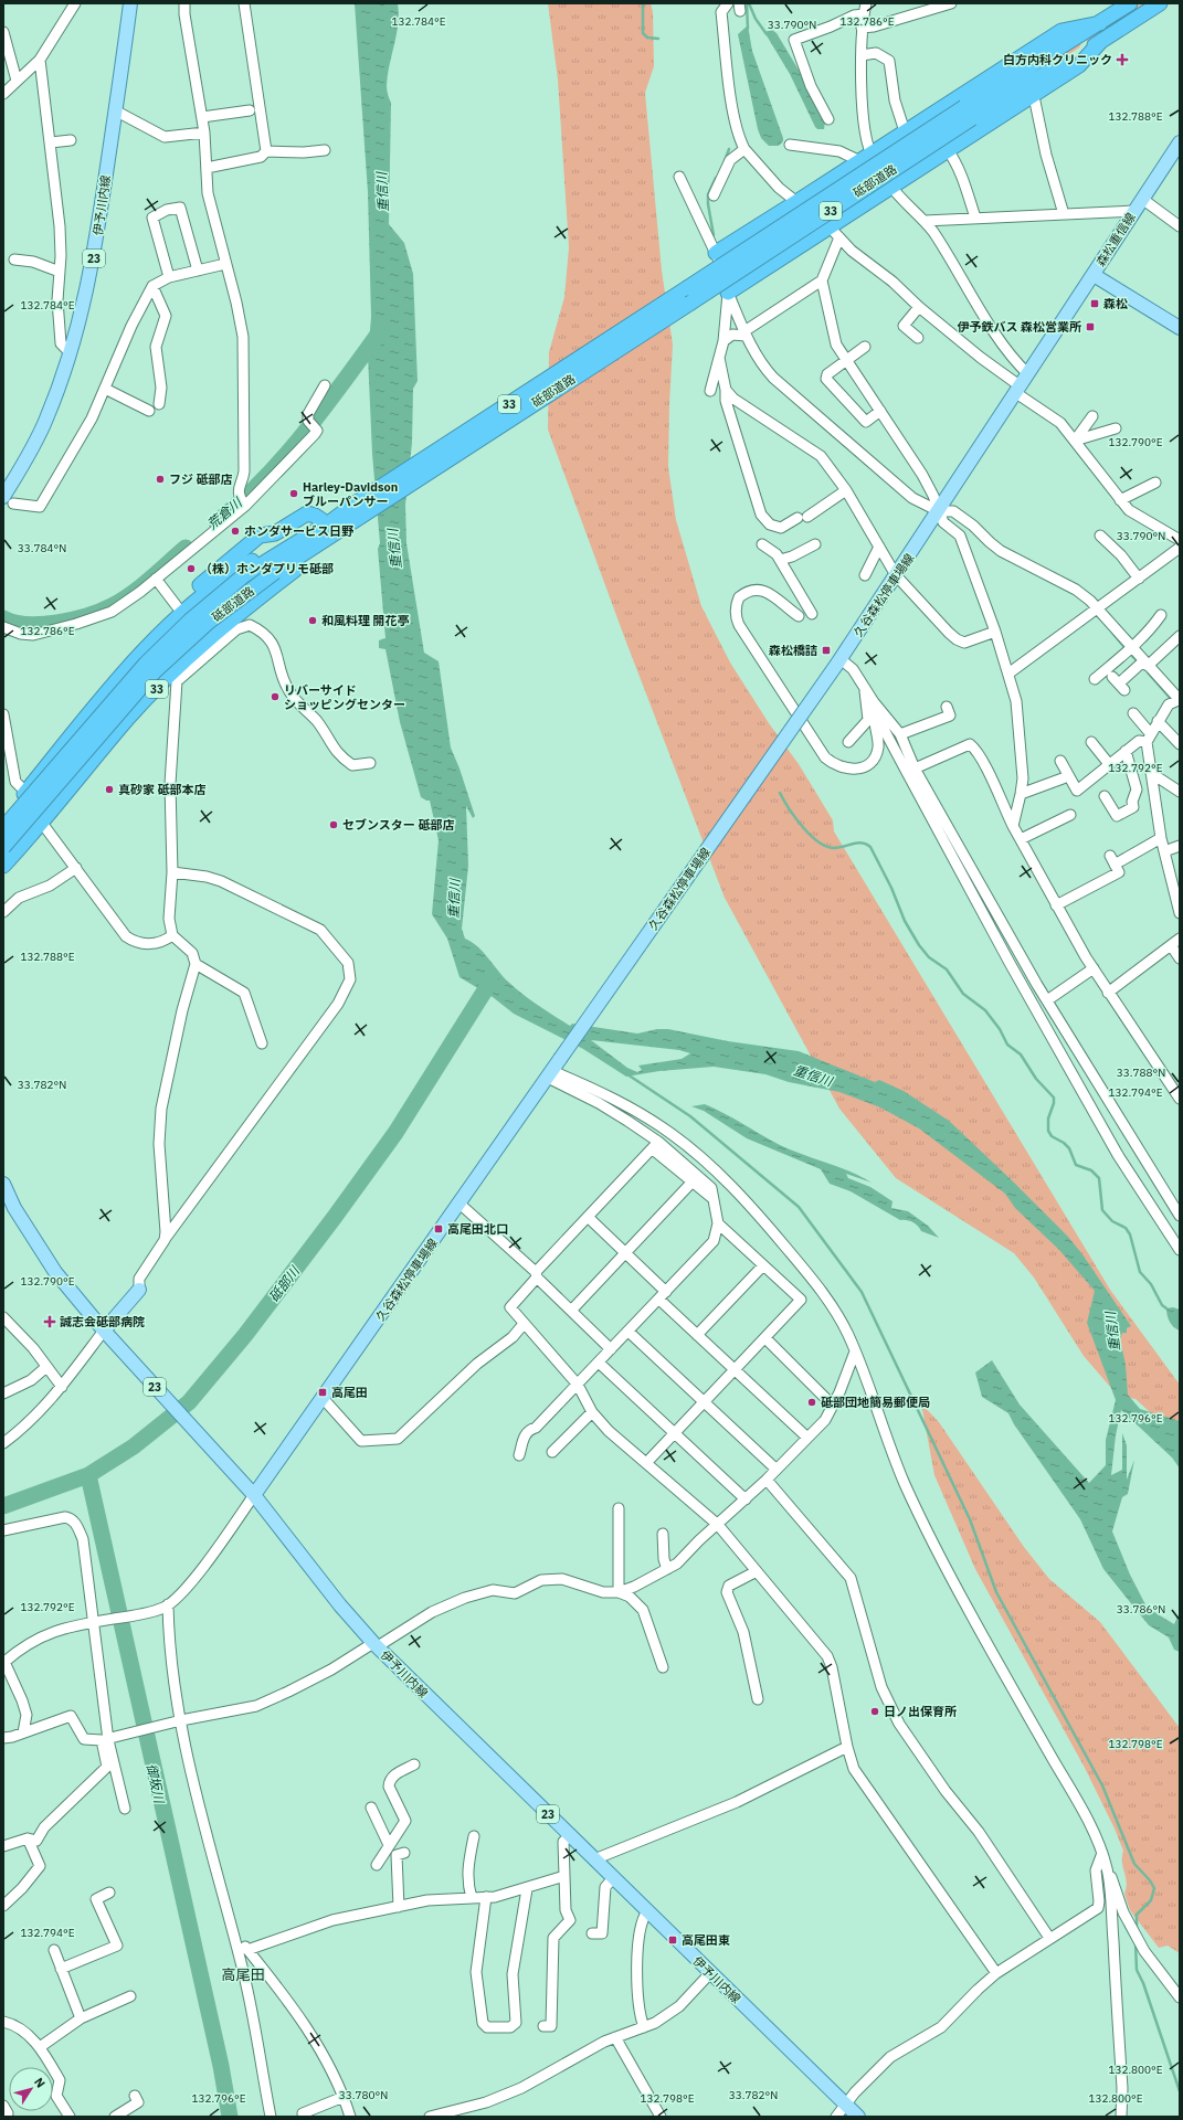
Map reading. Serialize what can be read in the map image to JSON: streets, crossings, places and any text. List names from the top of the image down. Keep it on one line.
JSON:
{"streets":{"highway":["砥部道路","33"],"main road":["伊予川内線","森松重信線","23","久谷森松停車場線"]},"crossings":[["砥部道路","33"],["伊予川内線","久谷森松停車場線"],["森松重信線","久谷森松停車場線"]],"districts":["高尾田"],"water":["重信川","荒倉川","砥部川","御坂川"],"places":{"health":["白方内科クリニック","誠志会砥部病院"],"transit":["森松","伊予鉄バス 森松営業所","森松橋詰","高尾田北口","高尾田","高尾田東"],"other":["フジ 砥部店","Harley-Davidson ブルーパンサー","ホンダサービス日野","（株）ホンダプリモ砥部","和風料理 開花亭","リバーサイド ショッピングセンター","真砂家 砥部本店","セブンスター 砥部店","砥部団地簡易郵便局","日ノ出保育所"]},"north":"top right","coordinates":["132.784°E","132.786°E","33.790°N","132.788°E","132.790°E","33.784°N","132.792°E","33.788°N","33.782°N","132.794°E","132.796°E","33.786°N","132.798°E","132.800°E","33.780°N"]}
